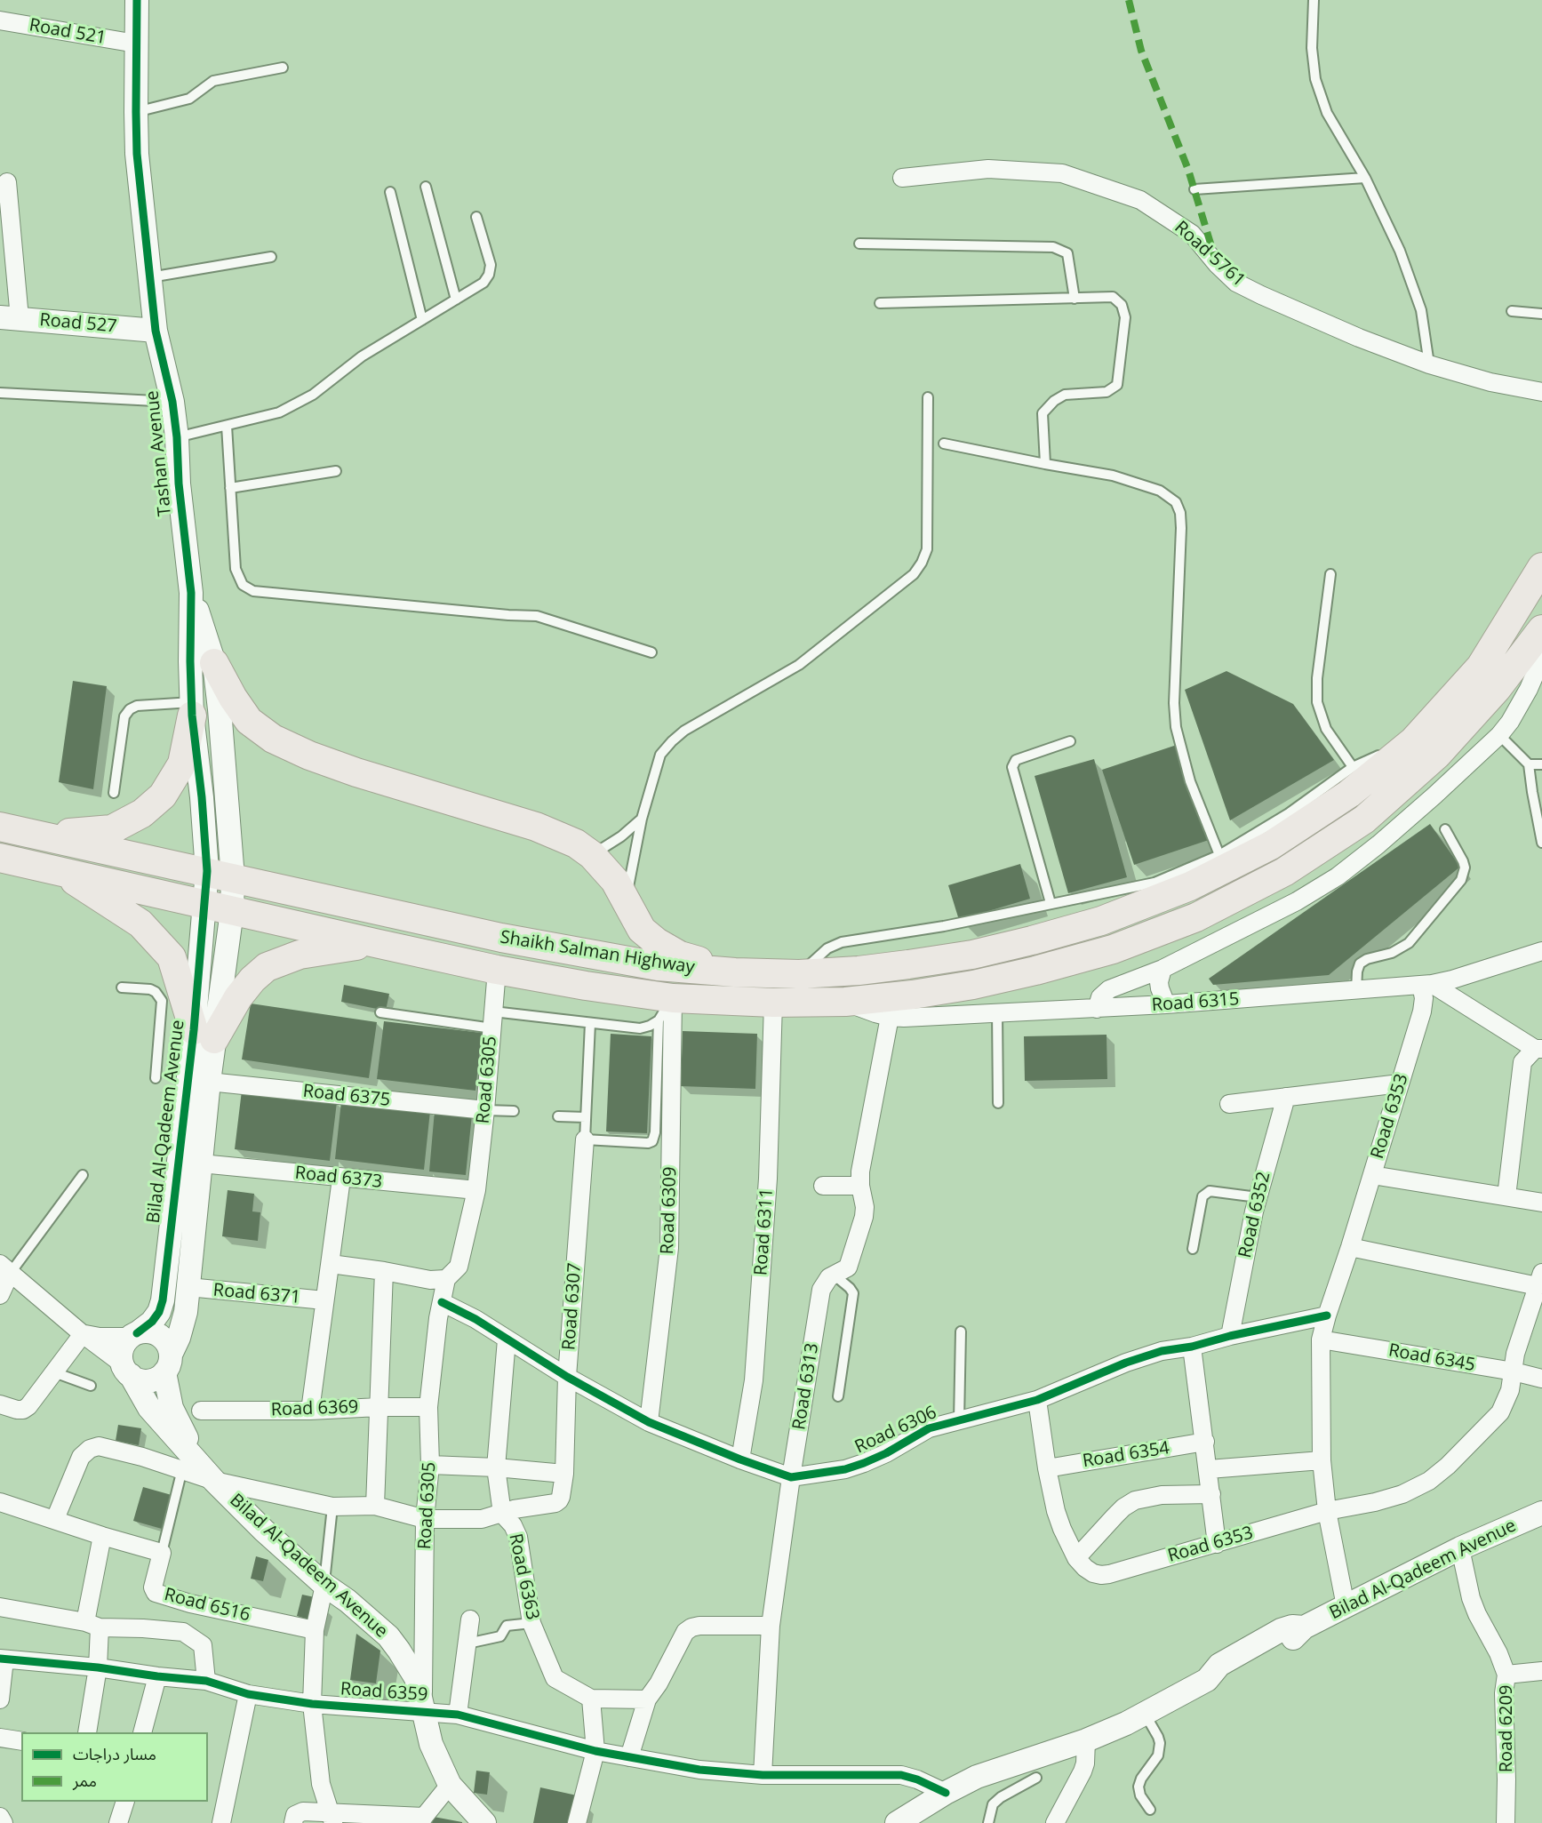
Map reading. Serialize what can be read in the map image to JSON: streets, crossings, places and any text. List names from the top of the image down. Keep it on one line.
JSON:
{"streets":{"main road":["Shaikh Salman Highway"],"street":["Road 521","Road 5761","Road 527","Tashan Avenue","Road 6315","Road 6305","Road 6375","Road 6353","Bilad Al-Qadeem Avenue","Road 6373","Road 6309","Road 6352","Road 6311","Road 6371","Road 6307","Road 6345","Road 6313","Road 6369","Road 6306","Road 6354","Road 6363","Road 6516","Road 6359","Road 6209"]},"crossings":[["Road 521","Tashan Avenue"],["Road 527","Tashan Avenue"],["Tashan Avenue","Shaikh Salman Highway"],["Tashan Avenue","Bilad Al-Qadeem Avenue"],["Shaikh Salman Highway","Road 6315"],["Shaikh Salman Highway","Road 6305"],["Shaikh Salman Highway","Bilad Al-Qadeem Avenue"],["Shaikh Salman Highway","Road 6309"],["Shaikh Salman Highway","Road 6311"],["Road 6315","Road 6353"],["Road 6315","Road 6313"],["Road 6305","Road 6375"],["Road 6305","Bilad Al-Qadeem Avenue"],["Road 6305","Road 6373"],["Road 6305","Road 6369"],["Road 6305","Road 6306"],["Road 6305","Road 6359"],["Road 6375","Bilad Al-Qadeem Avenue"],["Road 6353","Bilad Al-Qadeem Avenue"],["Road 6353","Road 6345"],["Road 6353","Road 6306"],["Bilad Al-Qadeem Avenue","Road 6373"],["Bilad Al-Qadeem Avenue","Road 6371"],["Bilad Al-Qadeem Avenue","Road 6359"],["Bilad Al-Qadeem Avenue","Road 6209"],["Road 6373","Road 6371"],["Road 6309","Road 6306"],["Road 6352","Road 6306"],["Road 6311","Road 6306"],["Road 6371","Road 6369"],["Road 6307","Road 6306"],["Road 6307","Road 6363"],["Road 6313","Road 6306"],["Road 6313","Road 6359"],["Road 6306","Road 6363"]],"legend":["مسار دراجات","ممر"]}
